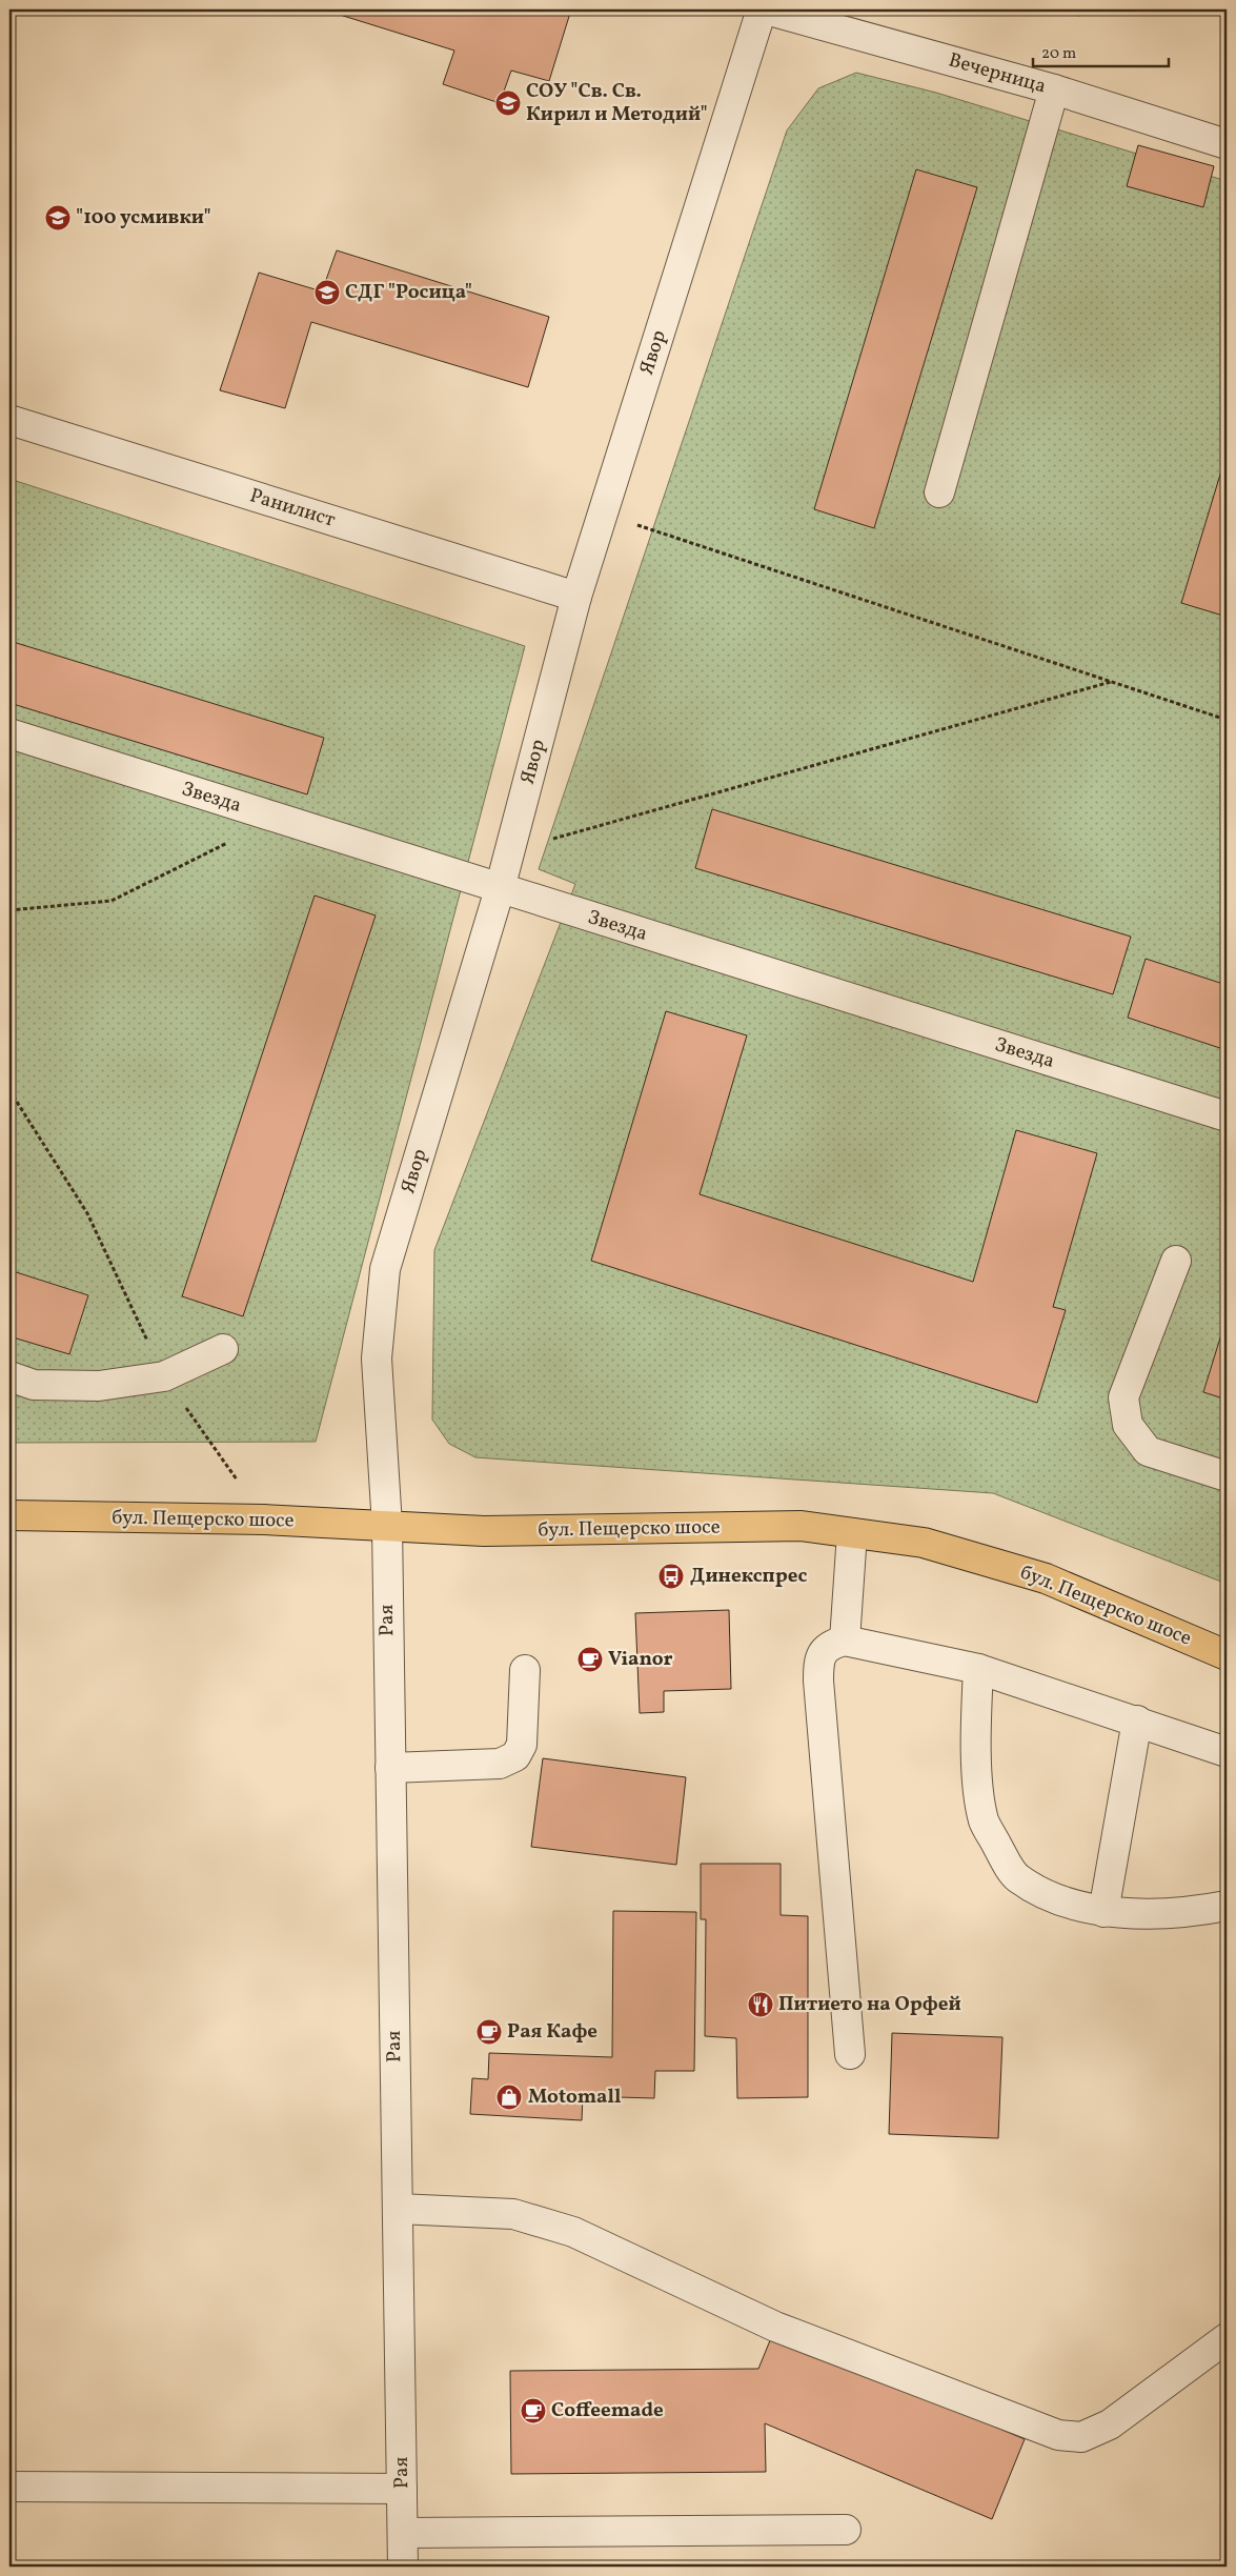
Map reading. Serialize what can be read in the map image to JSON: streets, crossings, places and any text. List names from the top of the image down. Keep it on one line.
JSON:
{"streets":{"main road":["бул. Пещерско шосе"],"street":["Вечерница","Явор","Ранилист","Звезда","Рая"]},"crossings":[["Вечерница","Явор"],["Явор","Ранилист"],["Явор","Звезда"],["Явор","бул. Пещерско шосе"],["Явор","Рая"],["бул. Пещерско шосе","Рая"]],"places":{"school or university":["СОУ \"Св. Св. Кирил и Методий\"","\"100 усмивки\"","СДГ \"Росица\""],"bus stop":["Динекспрес"],"cafe":["Vianor","Рая Кафе","Coffeemade"],"restaurant":["Питието на Орфей"],"shop":["Motomall"]},"scale_bar":"20 m"}
